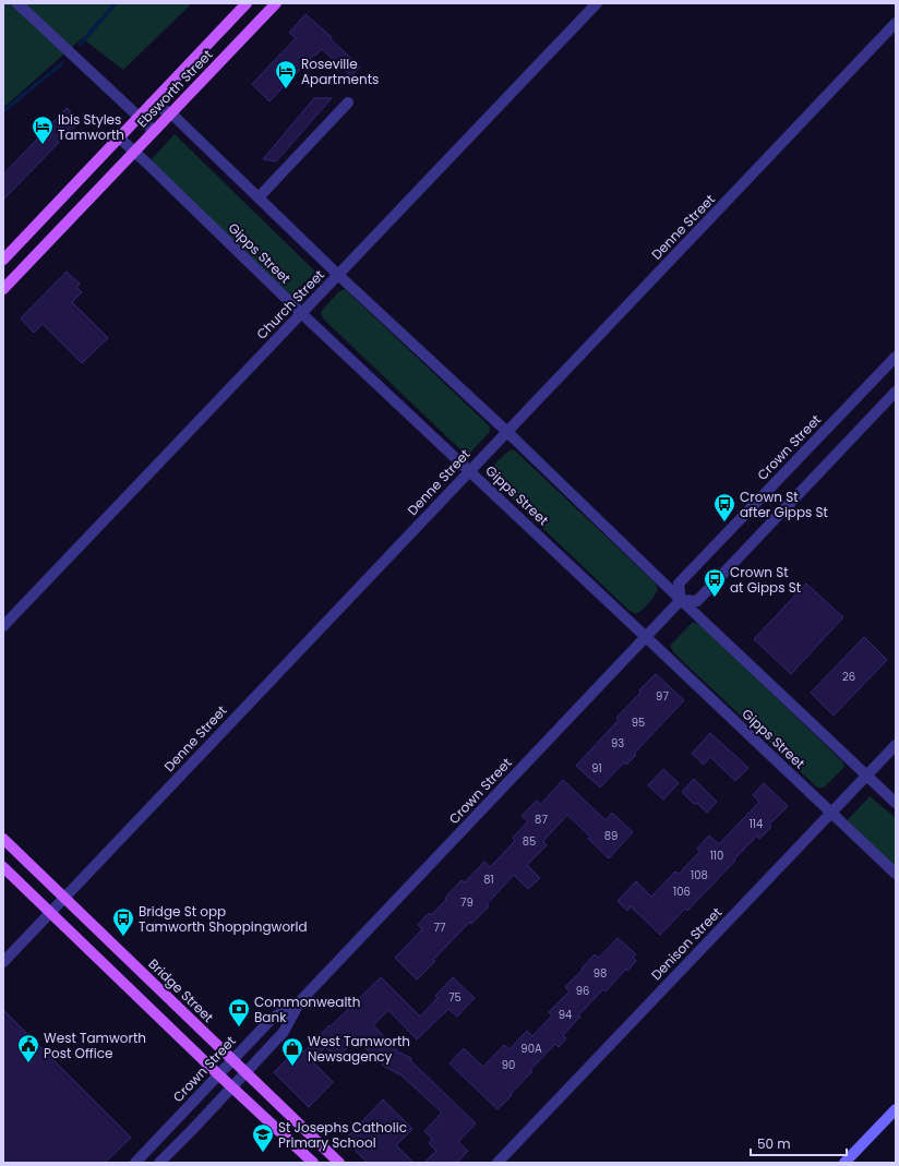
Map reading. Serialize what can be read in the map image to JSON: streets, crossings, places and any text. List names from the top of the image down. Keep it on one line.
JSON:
{"streets":{"main road":["Ebsworth Street","Bridge Street"],"street":["Denne Street","Gipps Street","Church Street","Crown Street","Denison Street"]},"crossings":[["Ebsworth Street","Gipps Street"],["Denne Street","Gipps Street"],["Denne Street","Bridge Street"],["Gipps Street","Church Street"],["Gipps Street","Crown Street"],["Gipps Street","Denison Street"],["Crown Street","Bridge Street"]],"places":{"hotel":["Roseville Apartments","Ibis Styles Tamworth"],"bus stop":["Crown St after Gipps St","Crown St at Gipps St","Bridge St opp Tamworth Shoppingworld"],"bank":["Commonwealth Bank"],"public building":["West Tamworth Post Office"],"shop":["West Tamworth Newsagency"],"school or university":["St Josephs Catholic Primary School"]},"house_numbers":["26","97","95","93","91","87","114","89","85","110","108","81","106","79","77","98","96","75","94","90A","90"],"scale_bar":"50 m"}
